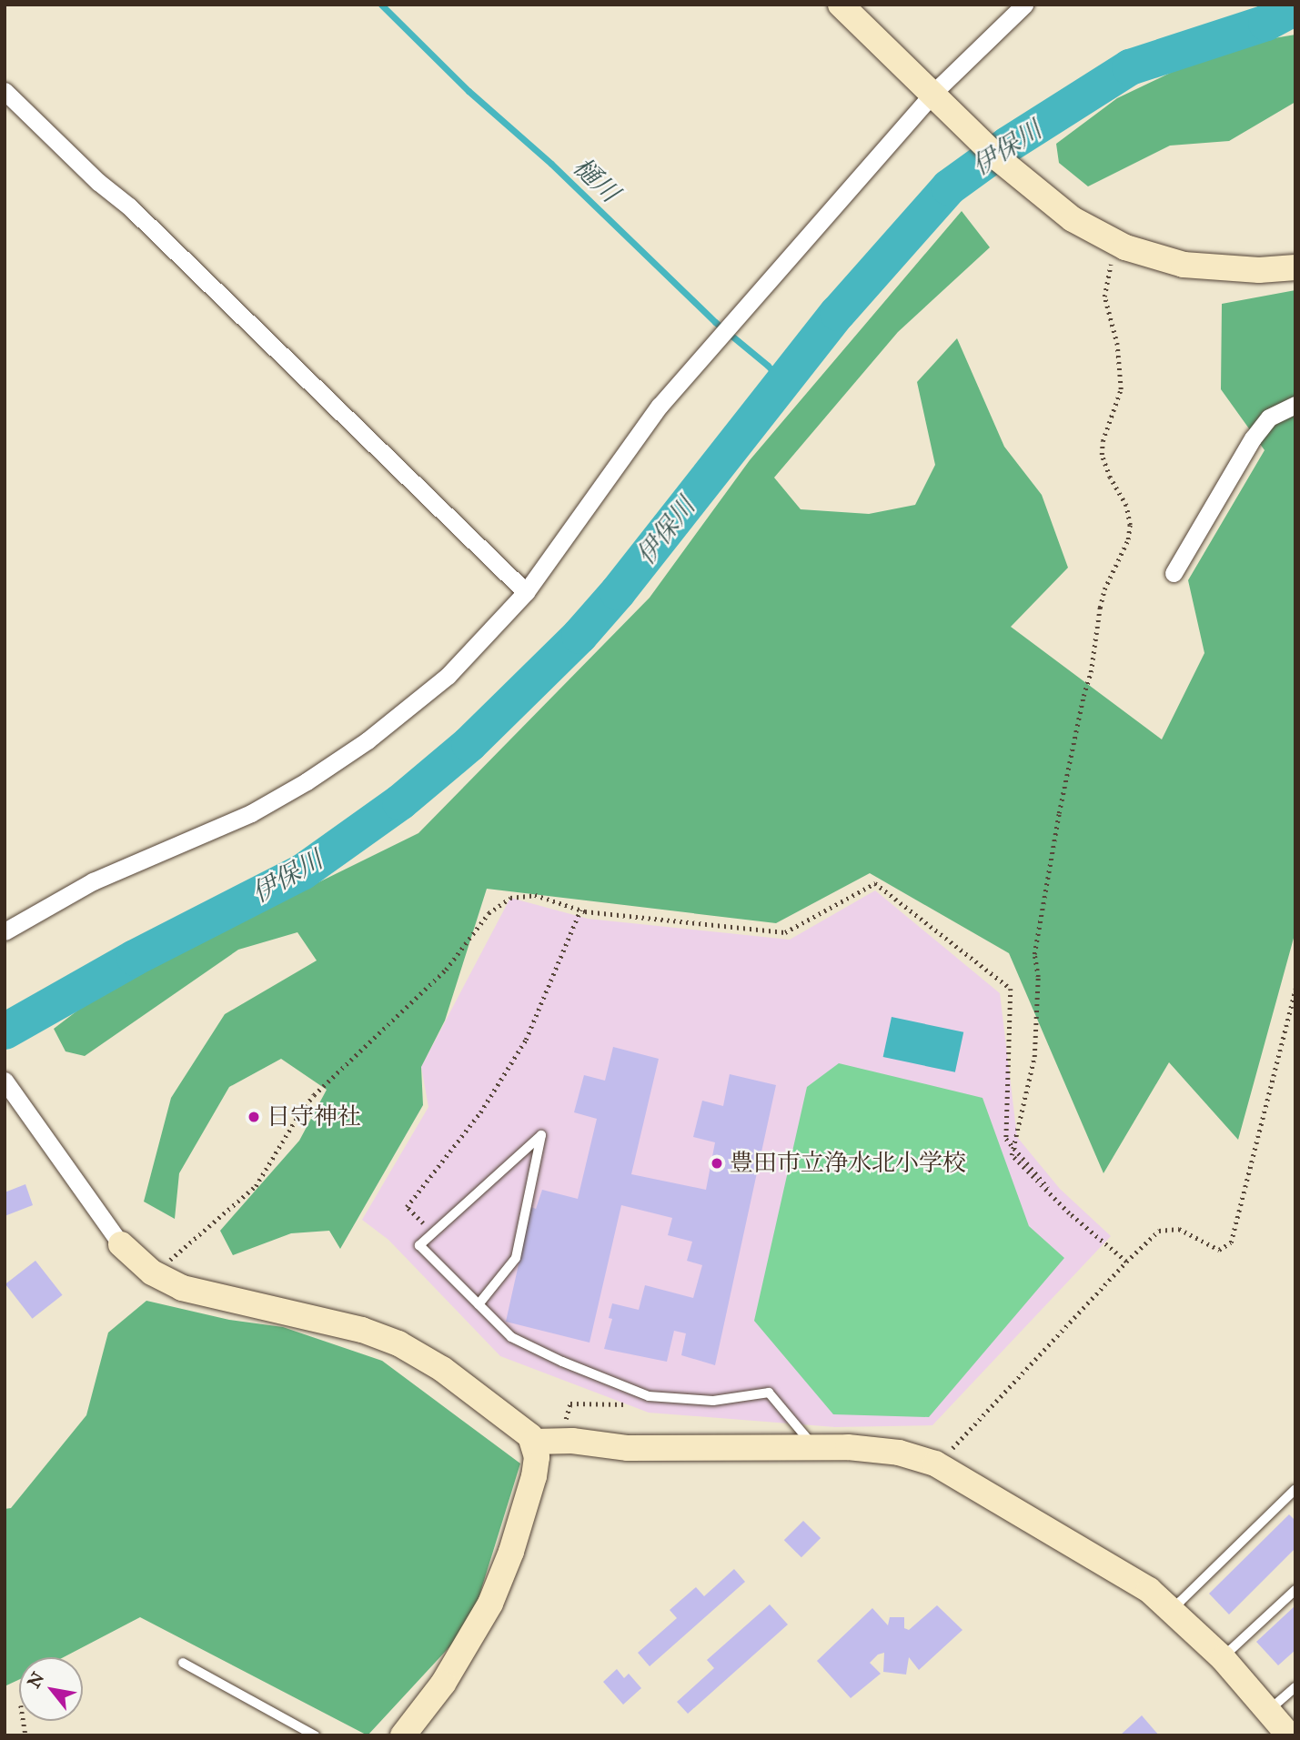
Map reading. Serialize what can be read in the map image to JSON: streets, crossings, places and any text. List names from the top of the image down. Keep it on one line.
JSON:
{"water":["伊保川","樋川"],"places":["日守神社","豊田市立浄水北小学校"],"north":"top left"}
